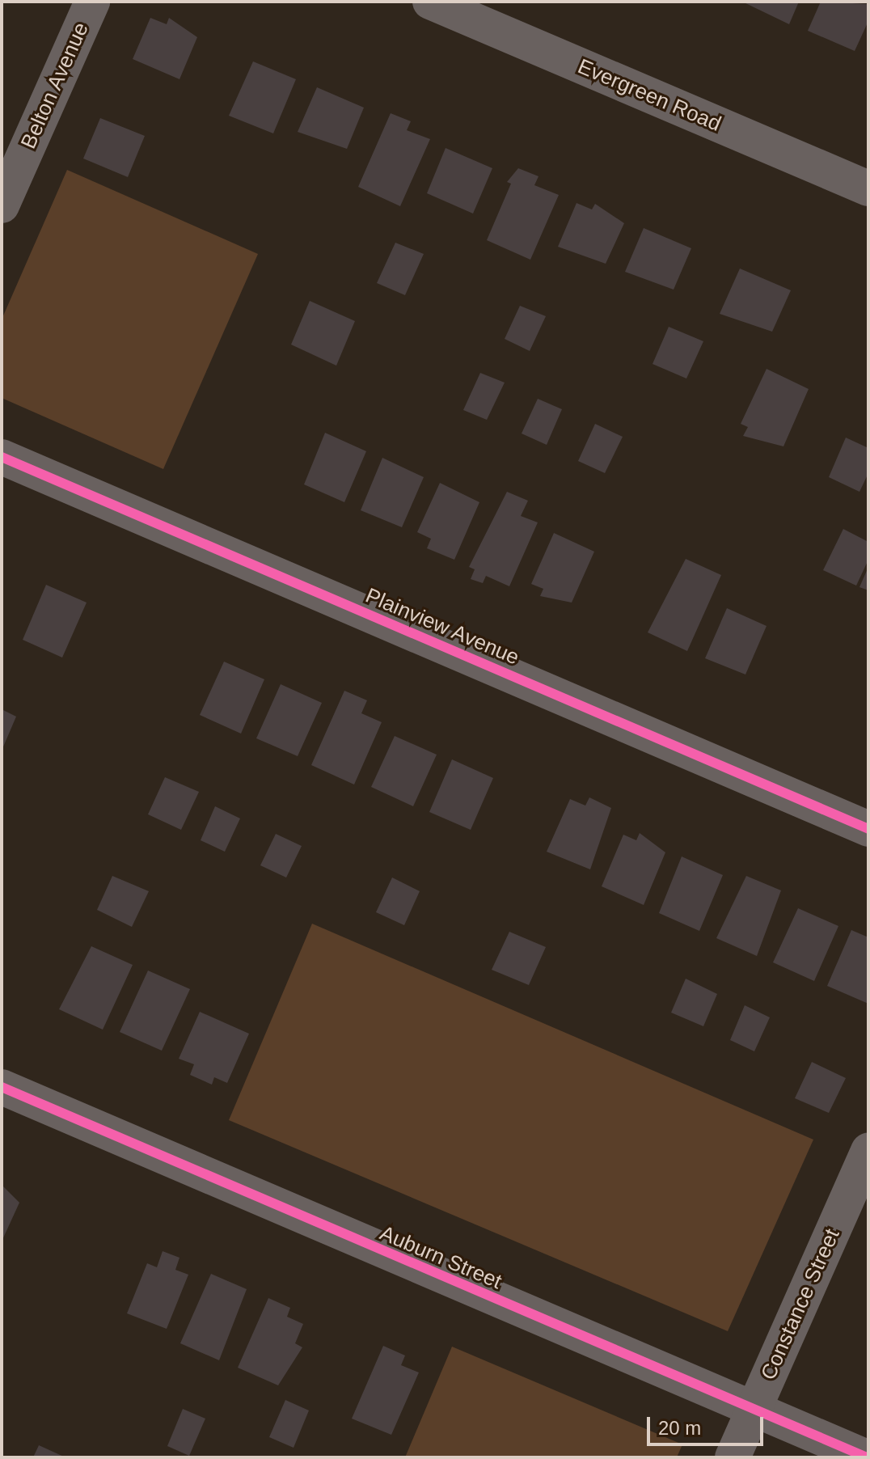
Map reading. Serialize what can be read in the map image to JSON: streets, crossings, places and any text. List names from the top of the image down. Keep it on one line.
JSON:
{"streets":{"street":["Belton Avenue","Evergreen Road","Plainview Avenue","Auburn Street","Constance Street"]},"crossings":[["Auburn Street","Constance Street"]],"scale_bar":"20 m"}
